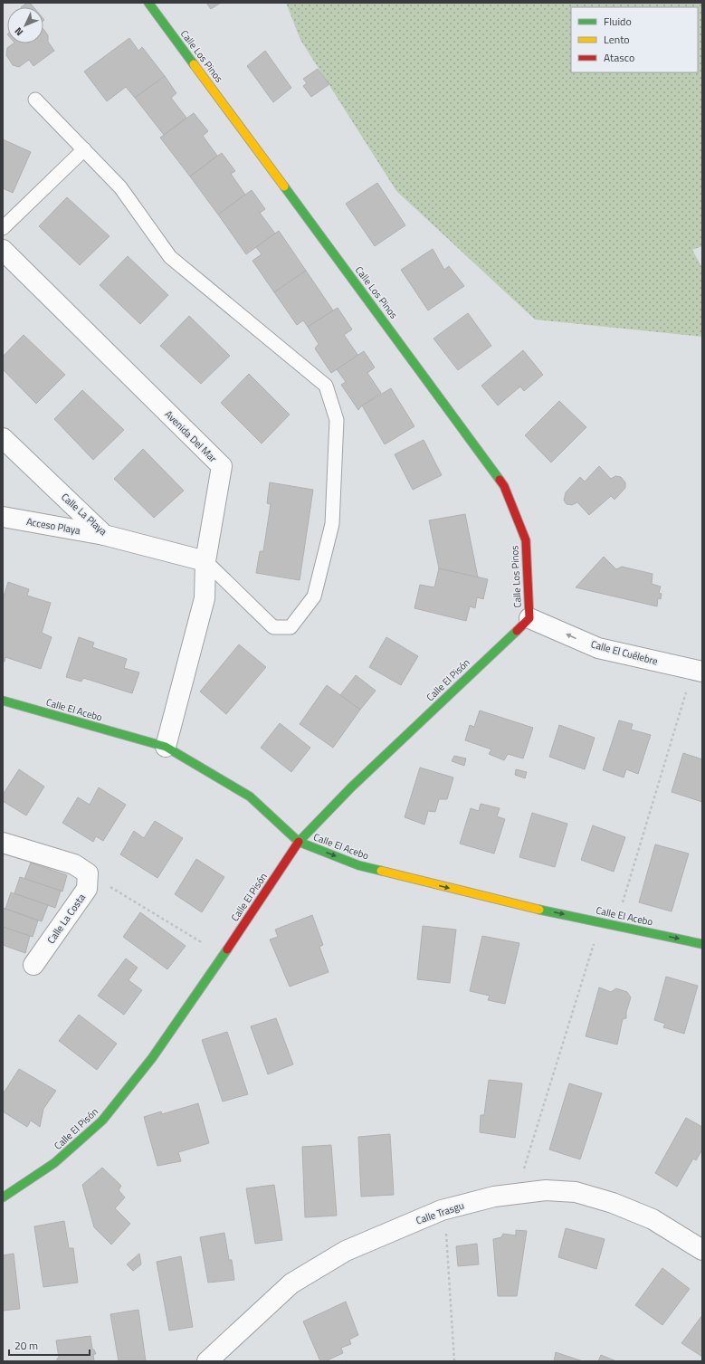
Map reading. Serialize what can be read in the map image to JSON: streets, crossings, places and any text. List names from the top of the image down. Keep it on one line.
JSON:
{"streets":{"street":["Calle Los Pinos","Avenida Del Mar","Calle La Playa","Acceso Playa","Calle El Cuélebre","Calle El Pisón","Calle El Acebo","Calle La Costa","Calle Trasgu"]},"crossings":[["Calle Los Pinos","Calle El Cuélebre"],["Calle Los Pinos","Calle El Pisón"],["Avenida Del Mar","Calle La Playa"],["Avenida Del Mar","Calle El Acebo"],["Calle La Playa","Acceso Playa"],["Calle El Cuélebre","Calle El Pisón"],["Calle El Pisón","Calle El Acebo"]],"one_way":["Calle El Cuélebre","Calle El Acebo"],"legend":["Fluido","Lento","Atasco"],"scale_bar":"20 m","north":"bottom left"}
